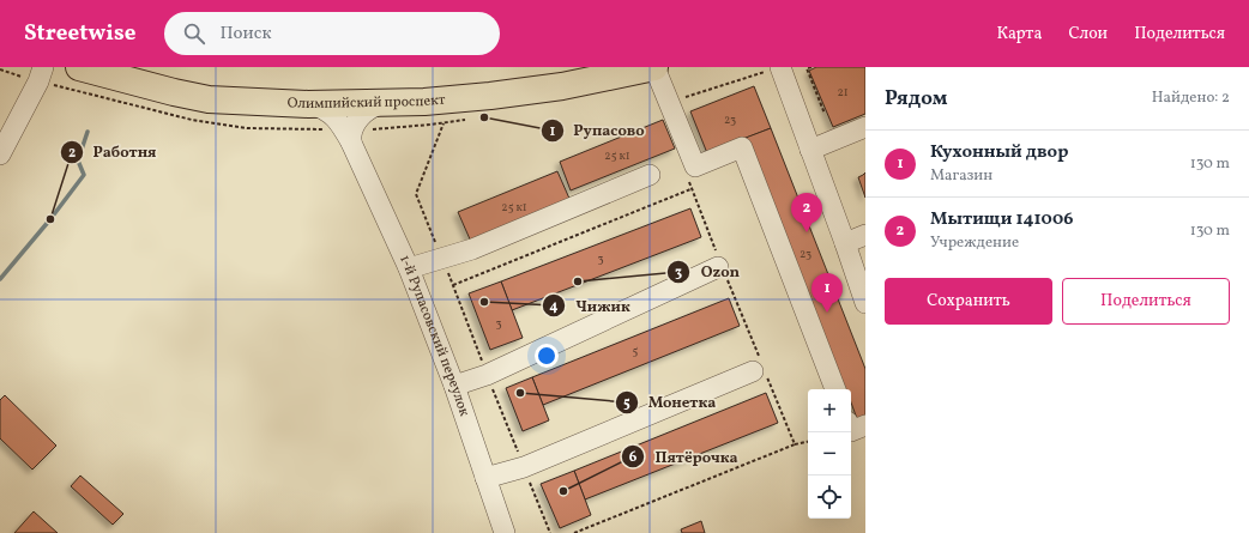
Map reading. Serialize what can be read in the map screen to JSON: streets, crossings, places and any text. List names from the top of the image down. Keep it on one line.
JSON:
{"streets":{"main road":["Олимпийский проспект"],"street":["1-й Рупасовский переулок"]},"crossings":[["Олимпийский проспект","1-й Рупасовский переулок"]],"places":["Рупасово","Работня","Ozon","Чижик","Монетка","Пятёрочка"],"house_numbers":["21","23","25 к1","25 к1","23","3","3","5"],"page":{"header":"Streetwise","search":"Поиск","nav":["Карта","Слои","Поделиться"],"heading":["Рядом","Найдено: 2"],"list":[{"mark":"1","name":"Кухонный двор","note":"Магазин","value":"130 m"},{"mark":"2","name":"Мытищи 141006","note":"Учреждение","value":"130 m"}],"pins":["2","1"],"buttons":["Сохранить","Поделиться"],"map_buttons":["+","−"]}}
